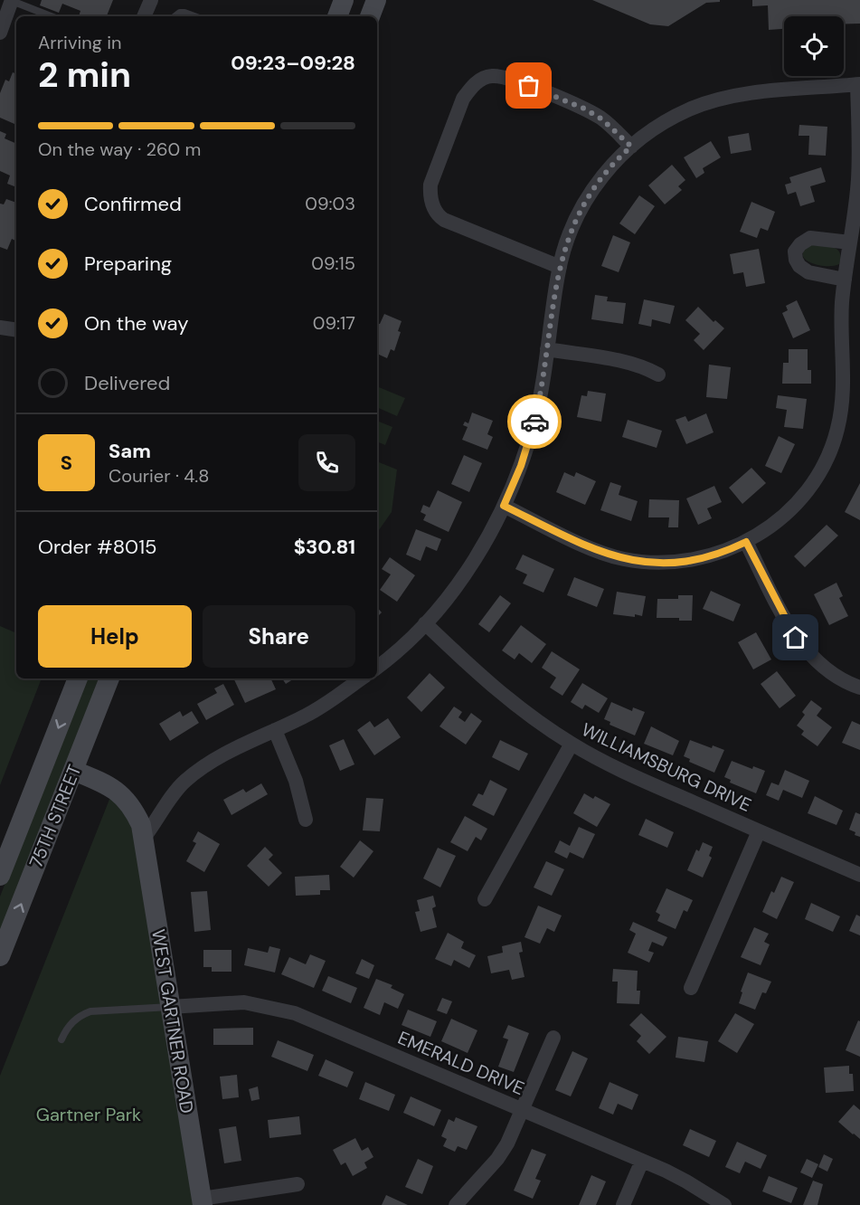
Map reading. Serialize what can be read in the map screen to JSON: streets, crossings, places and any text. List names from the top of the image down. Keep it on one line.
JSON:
{"streets":{"main road":["75TH STREET","WEST GARTNER ROAD"],"street":["WILLIAMSBURG DRIVE","EMERALD DRIVE"]},"crossings":[["75TH STREET","WEST GARTNER ROAD"],["WEST GARTNER ROAD","EMERALD DRIVE"]],"parks":["Gartner Park"],"page":{"heading":["2 min","Arriving in","09:23–09:28"],"panel":["Sam","Courier · 4.8","Order #8015","$30.81"],"bar":"On the way · 260 m","list":[["Confirmed","09:03"],["Preparing","09:15"],["On the way","09:17"],"Delivered"],"round":"S","buttons":["Help","Share"]}}
